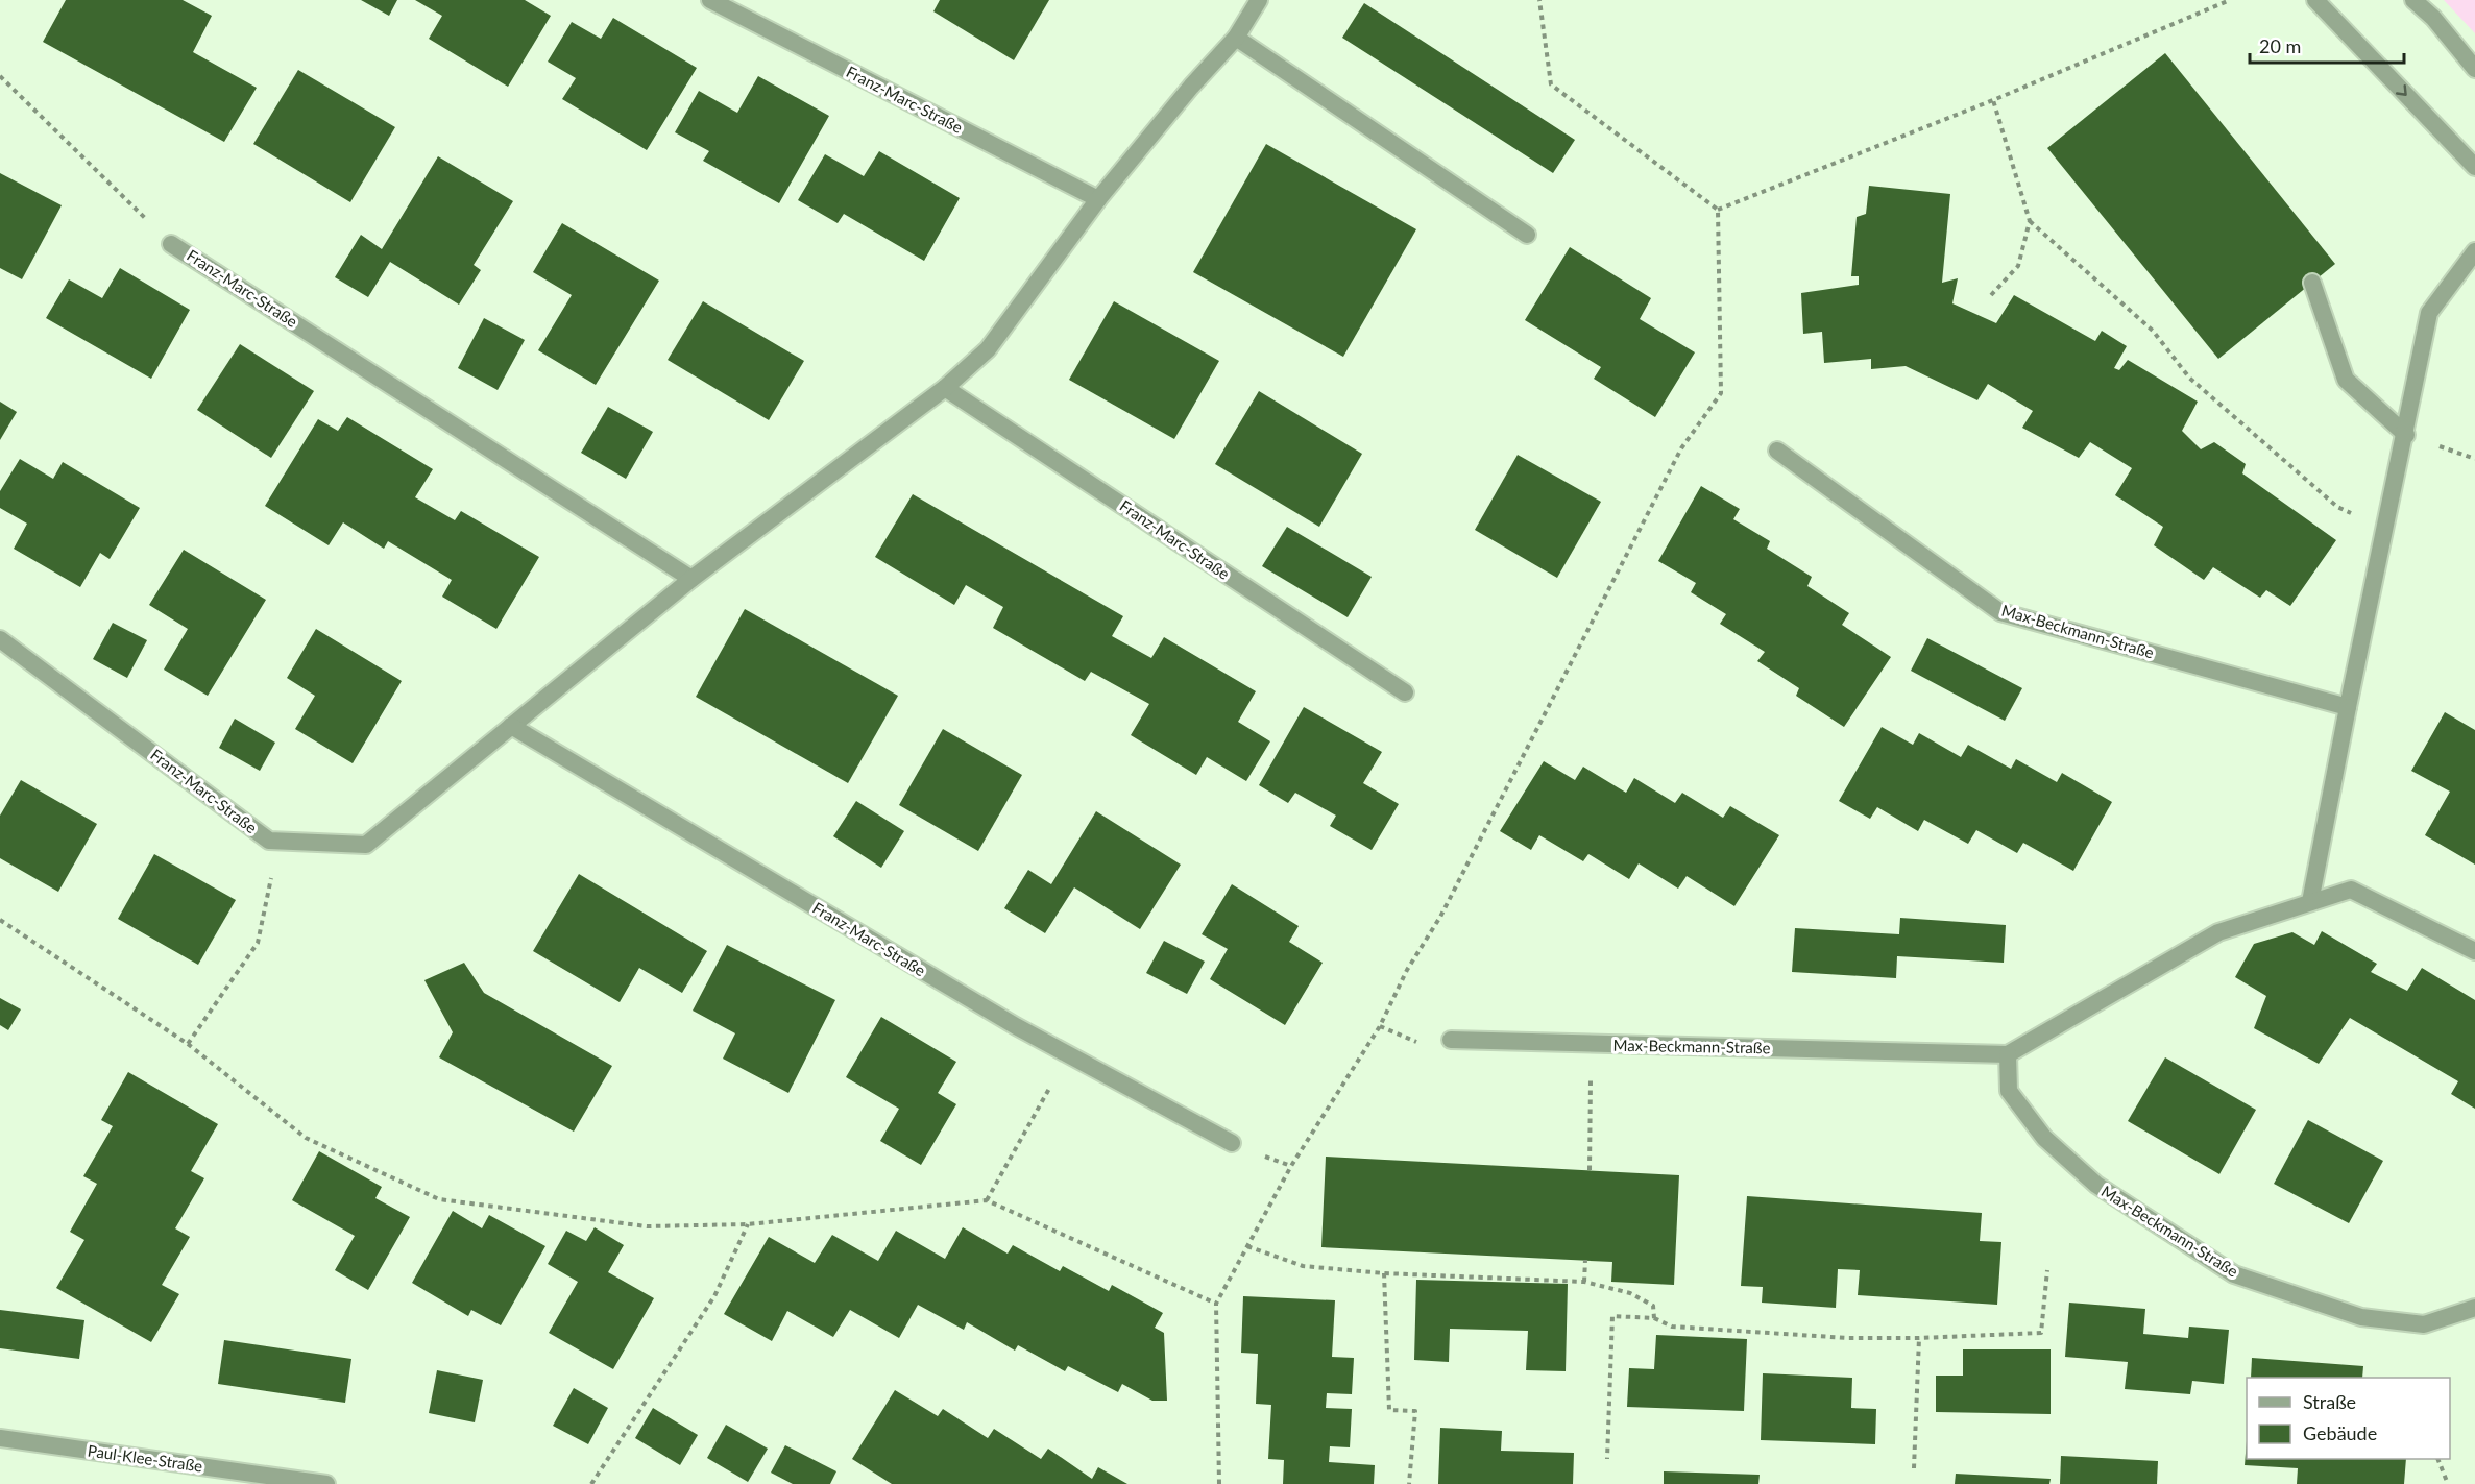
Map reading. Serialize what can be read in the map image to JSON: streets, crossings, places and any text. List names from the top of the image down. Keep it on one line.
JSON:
{"streets":{"street":["Franz-Marc-Straße","Max-Beckmann-Straße","Paul-Klee-Straße"]},"legend":["Straße","Gebäude"],"scale_bar":"20 m"}
